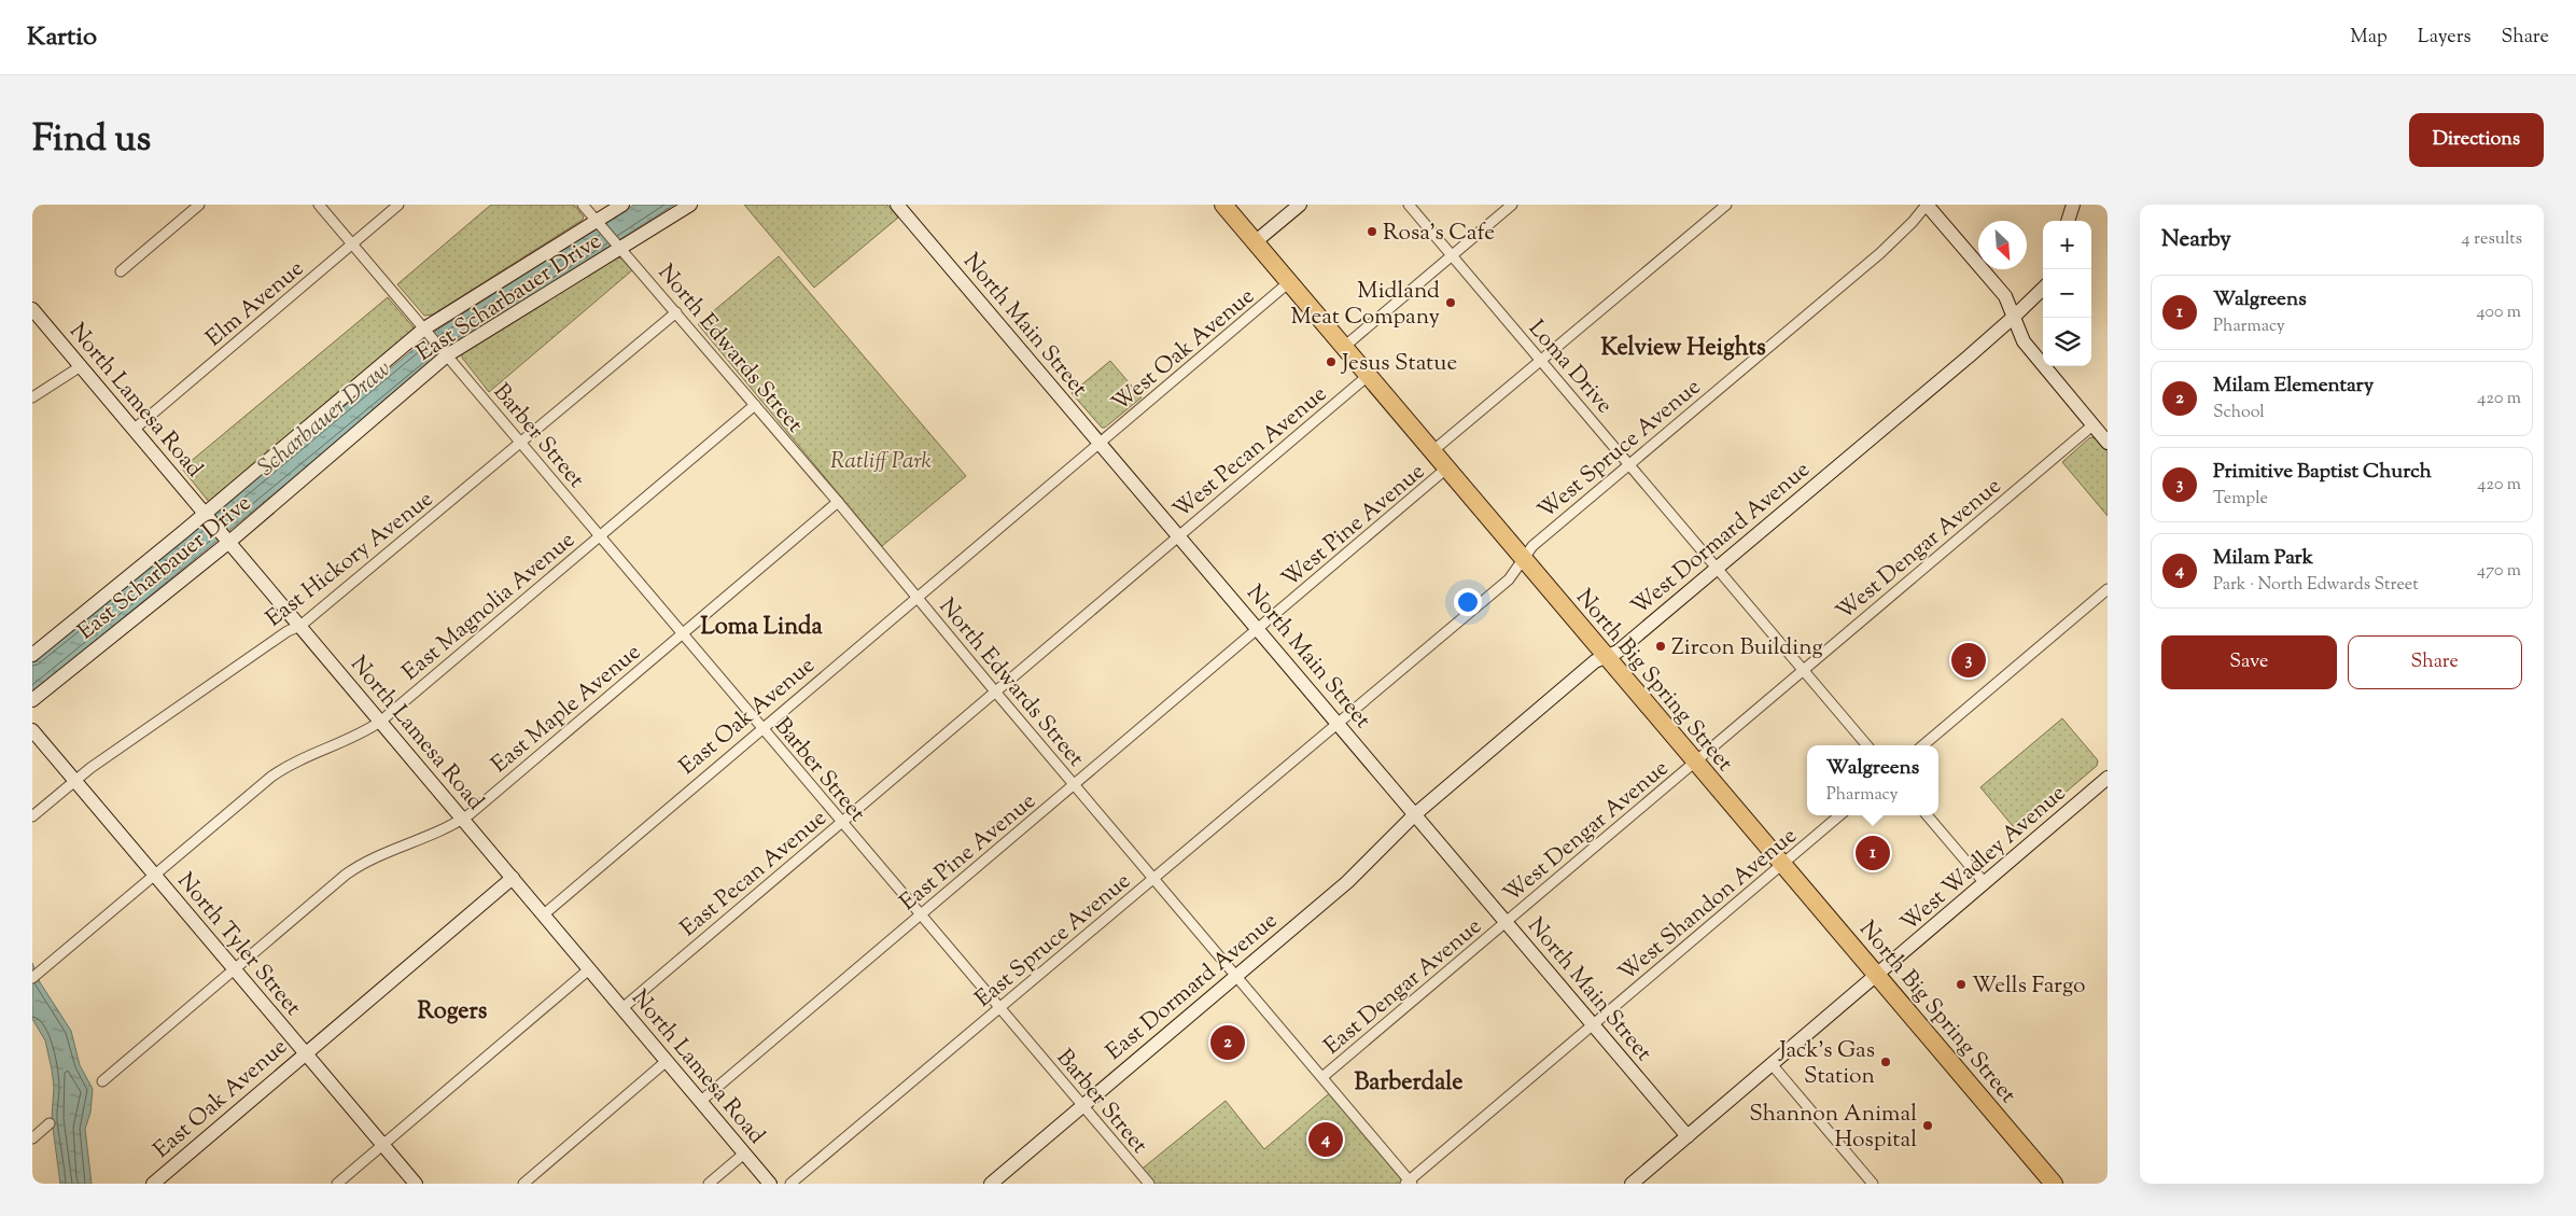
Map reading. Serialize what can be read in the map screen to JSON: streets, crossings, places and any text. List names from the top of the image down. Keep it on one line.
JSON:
{"streets":{"highway":["North Big Spring Street"],"street":["East Scharbauer Drive","Elm Avenue","North Main Street","North Edwards Street","West Oak Avenue","Loma Drive","North Lamesa Road","Barber Street","West Spruce Avenue","West Pecan Avenue","West Pine Avenue","West Dormard Avenue","West Dengar Avenue","East Hickory Avenue","East Magnolia Avenue","East Maple Avenue","East Oak Avenue","East Pine Avenue","West Wadley Avenue","East Pecan Avenue","West Shandon Avenue","East Spruce Avenue","North Tyler Street","East Dormard Avenue","East Dengar Avenue"]},"crossings":[["East Scharbauer Drive","North Edwards Street"],["East Scharbauer Drive","North Lamesa Road"],["East Scharbauer Drive","Barber Street"],["Elm Avenue","North Lamesa Road"],["Elm Avenue","Barber Street"],["North Main Street","West Oak Avenue"],["North Main Street","West Spruce Avenue"],["North Main Street","West Pecan Avenue"],["North Main Street","West Pine Avenue"],["North Main Street","West Dormard Avenue"],["North Main Street","West Dengar Avenue"],["North Main Street","East Oak Avenue"],["North Main Street","East Pine Avenue"],["North Main Street","West Wadley Avenue"],["North Main Street","East Pecan Avenue"],["North Main Street","West Shandon Avenue"],["North Main Street","East Spruce Avenue"],["North Main Street","East Dormard Avenue"],["North Main Street","East Dengar Avenue"],["North Edwards Street","East Hickory Avenue"],["North Edwards Street","East Magnolia Avenue"],["North Edwards Street","East Maple Avenue"],["North Edwards Street","East Oak Avenue"],["North Edwards Street","East Pine Avenue"],["North Edwards Street","East Pecan Avenue"],["North Edwards Street","West Shandon Avenue"],["North Edwards Street","East Spruce Avenue"],["North Edwards Street","East Dormard Avenue"],["North Edwards Street","East Dengar Avenue"],["West Oak Avenue","North Big Spring Street"],["West Oak Avenue","East Oak Avenue"],["Loma Drive","West Spruce Avenue"],["Loma Drive","West Pine Avenue"],["Loma Drive","West Dormard Avenue"],["Loma Drive","West Dengar Avenue"],["North Lamesa Road","East Hickory Avenue"],["North Lamesa Road","East Magnolia Avenue"],["North Lamesa Road","East Maple Avenue"],["North Lamesa Road","East Oak Avenue"],["North Lamesa Road","East Pine Avenue"],["North Lamesa Road","East Pecan Avenue"],["Barber Street","East Hickory Avenue"],["Barber Street","East Magnolia Avenue"],["Barber Street","East Maple Avenue"],["Barber Street","East Oak Avenue"],["Barber Street","East Pine Avenue"],["Barber Street","East Pecan Avenue"],["Barber Street","East Spruce Avenue"],["Barber Street","East Dormard Avenue"],["West Spruce Avenue","North Big Spring Street"],["West Spruce Avenue","East Spruce Avenue"],["West Pecan Avenue","North Big Spring Street"],["West Pecan Avenue","East Pecan Avenue"],["West Pine Avenue","North Big Spring Street"],["West Pine Avenue","East Pine Avenue"],["West Dormard Avenue","North Big Spring Street"],["West Dormard Avenue","East Dormard Avenue"],["West Dengar Avenue","North Big Spring Street"],["West Dengar Avenue","East Dengar Avenue"],["East Hickory Avenue","North Tyler Street"],["East Magnolia Avenue","North Tyler Street"],["North Big Spring Street","West Wadley Avenue"],["North Big Spring Street","West Shandon Avenue"],["East Maple Avenue","North Tyler Street"],["East Oak Avenue","North Tyler Street"]],"districts":["Kelview Heights","Loma Linda","Rogers","Barberdale"],"water":["Scharbauer Draw"],"parks":["Ratliff Park"],"places":["Rosa's Cafe","Midland Meat Company","Jesus Statue","Zircon Building","Wells Fargo","Jack's Gas Station","Shannon Animal Hospital"],"north":"bottom right","page":{"header":"Kartio","nav":["Map","Layers","Share"],"title":"Find us","buttons":["Directions",["Save","Share"]],"heading":["Nearby","4 results"],"map_buttons":["+","−"],"list":[{"mark":"1","name":"Walgreens","note":"Pharmacy","value":"400 m"},{"mark":"2","name":"Milam Elementary","note":"School","value":"420 m"},{"mark":"3","name":"Primitive Baptist Church","note":"Temple","value":"420 m"},{"mark":"4","name":"Milam Park","note":"Park · North Edwards Street","value":"470 m"}],"pins":["3","1","2","4"],"popup":["Walgreens","Pharmacy"]}}
